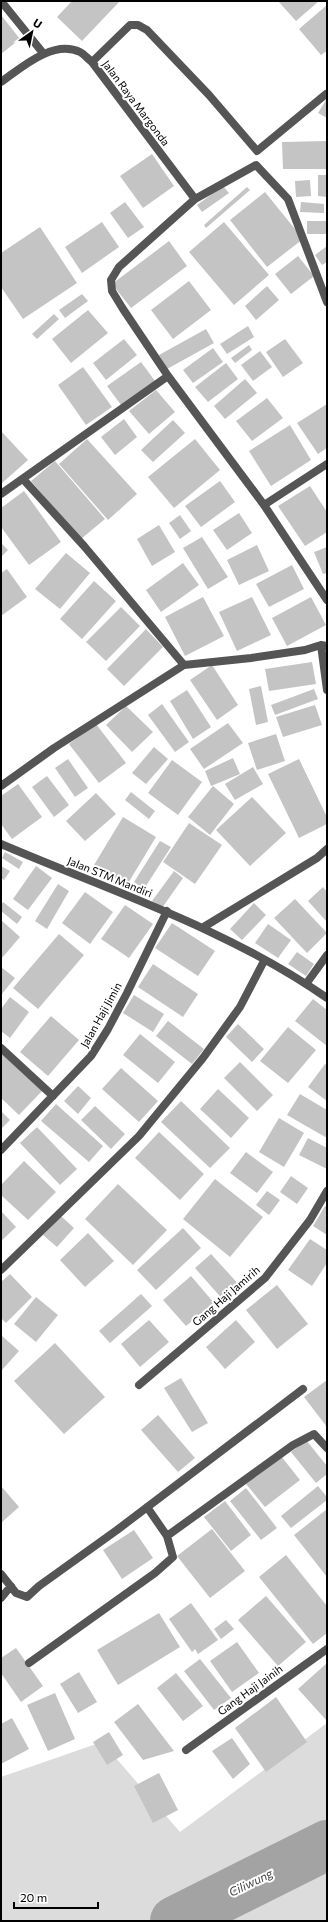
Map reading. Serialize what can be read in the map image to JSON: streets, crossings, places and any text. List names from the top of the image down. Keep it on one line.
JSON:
{"streets":{"street":["Jalan Raya Margonda","Jalan STM Mandiri","Jalan Haji Jimin","Gang Haji Jamirih","Gang Haji Jainih"]},"crossings":[["Jalan STM Mandiri","Jalan Haji Jimin"]],"water":["Ciliwung"],"scale_bar":"20 m","north":"top right"}
